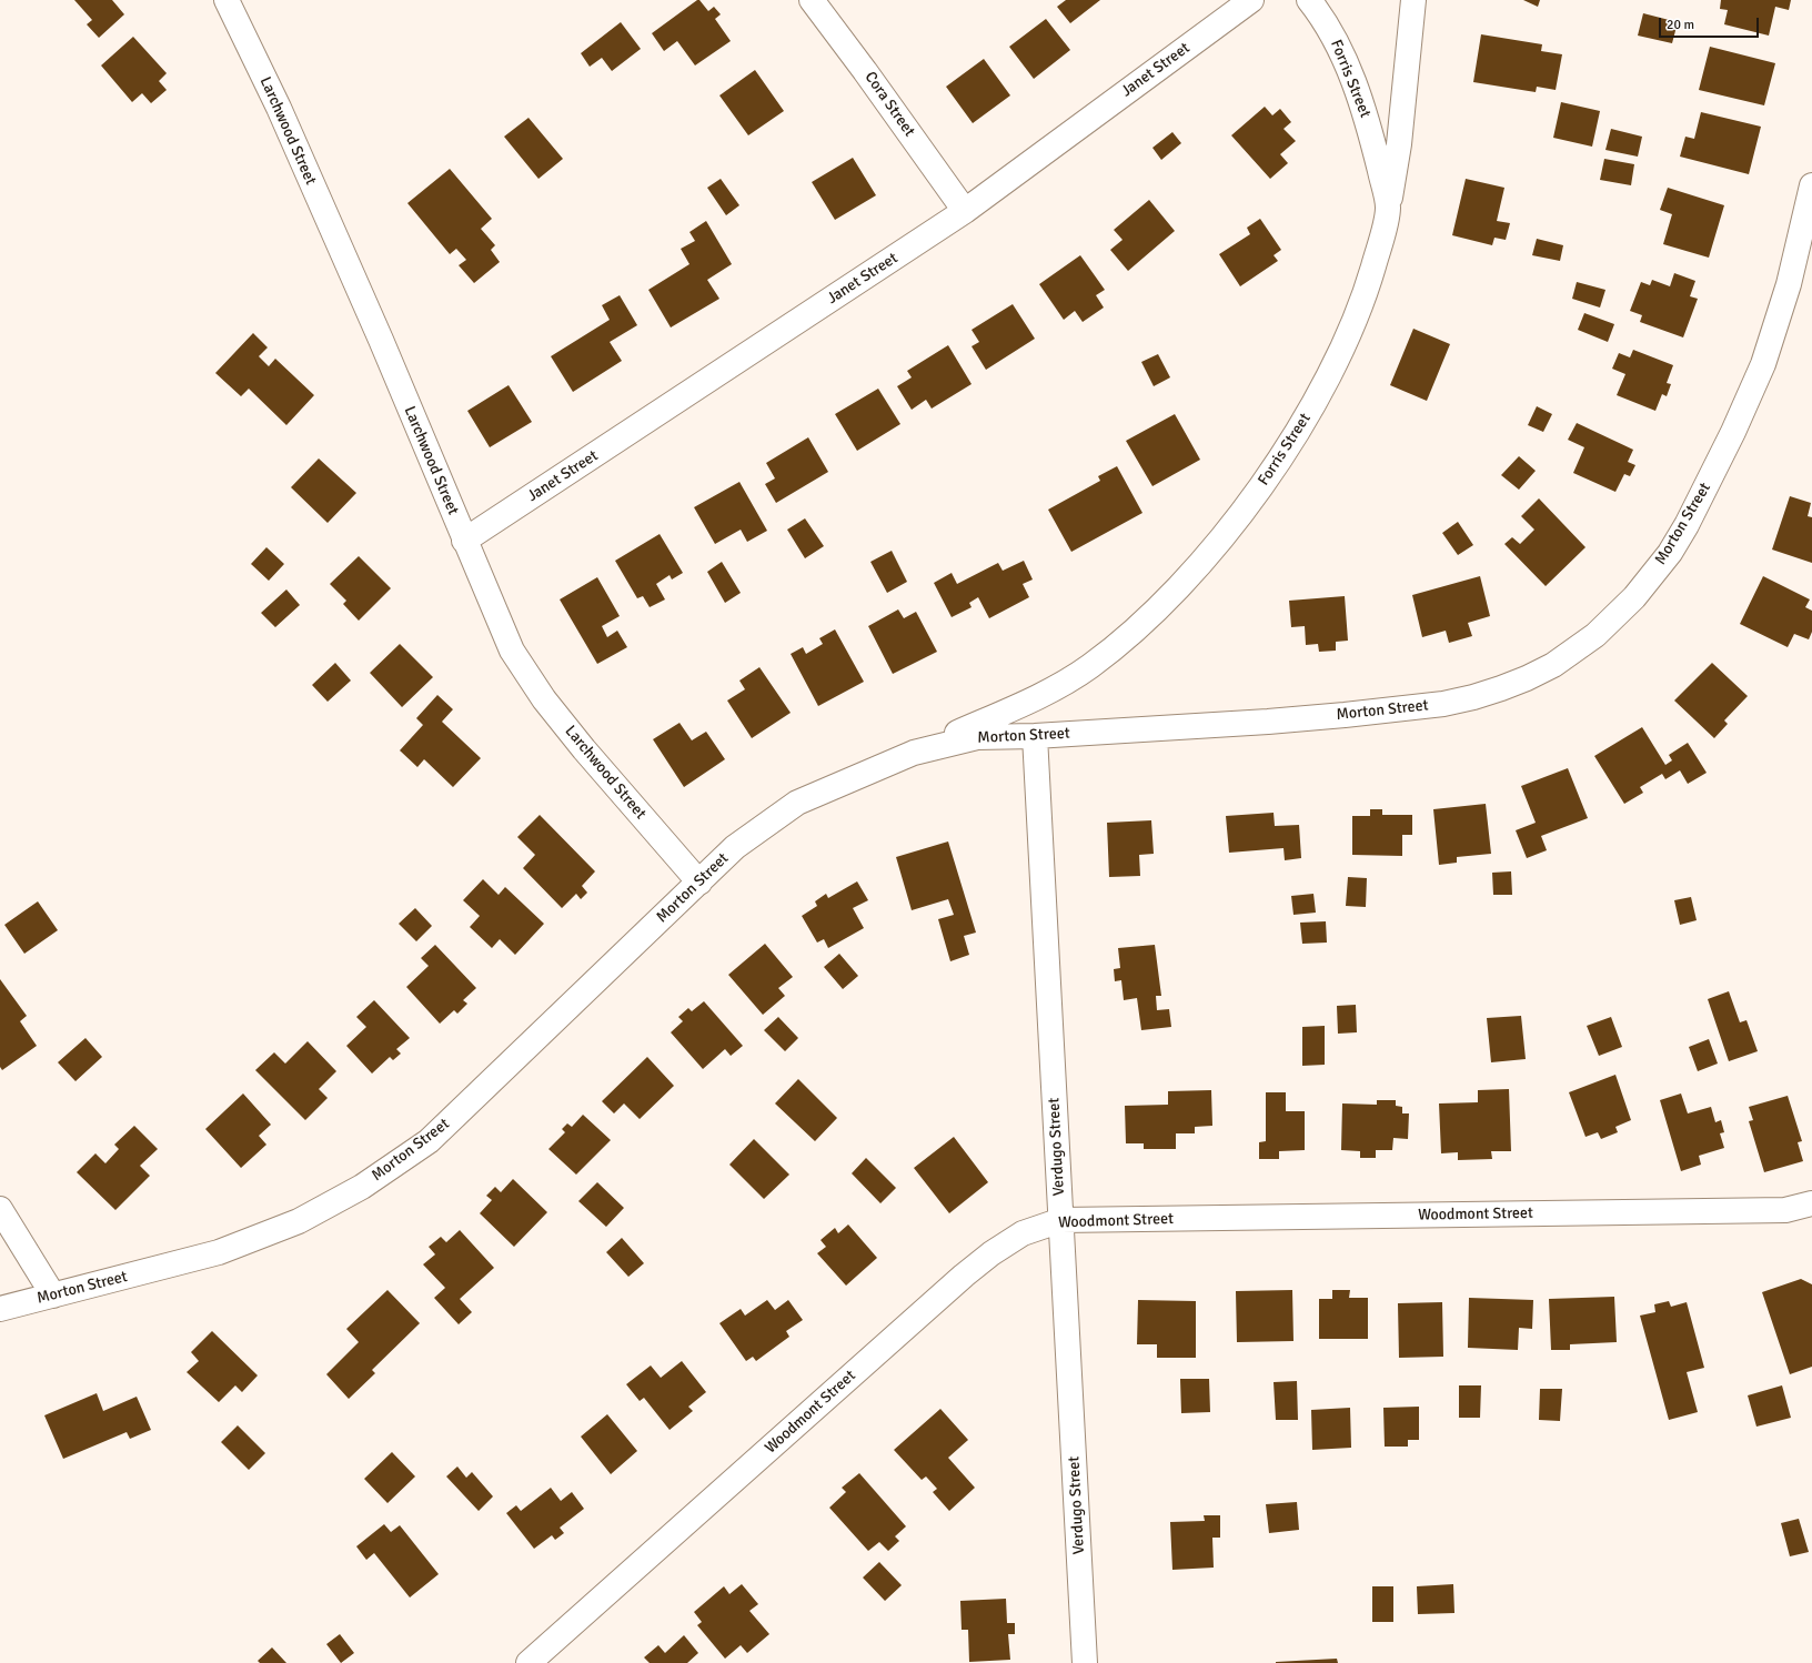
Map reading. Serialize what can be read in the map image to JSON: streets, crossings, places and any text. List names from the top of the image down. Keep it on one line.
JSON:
{"streets":{"street":["Janet Street","Forris Street","Cora Street","Larchwood Street","Morton Street","Verdugo Street","Woodmont Street"]},"crossings":[["Janet Street","Cora Street"],["Janet Street","Larchwood Street"],["Forris Street","Morton Street"],["Larchwood Street","Morton Street"],["Morton Street","Verdugo Street"],["Verdugo Street","Woodmont Street"]],"scale_bar":"20 m"}
